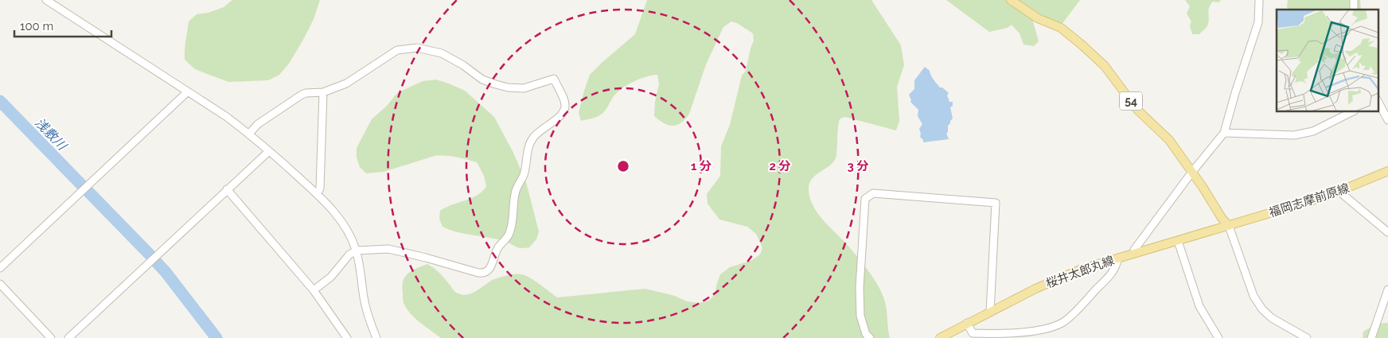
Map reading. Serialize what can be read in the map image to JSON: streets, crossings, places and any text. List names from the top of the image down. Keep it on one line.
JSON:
{"streets":{"main road":["54","福岡志摩前原線","桜井太郎丸線"]},"crossings":[["54","福岡志摩前原線"],["54","桜井太郎丸線"],["福岡志摩前原線","桜井太郎丸線"]],"water":["浅敷川"],"scale_bar":"100 m","rings":["1 分","2 分","3 分"]}
